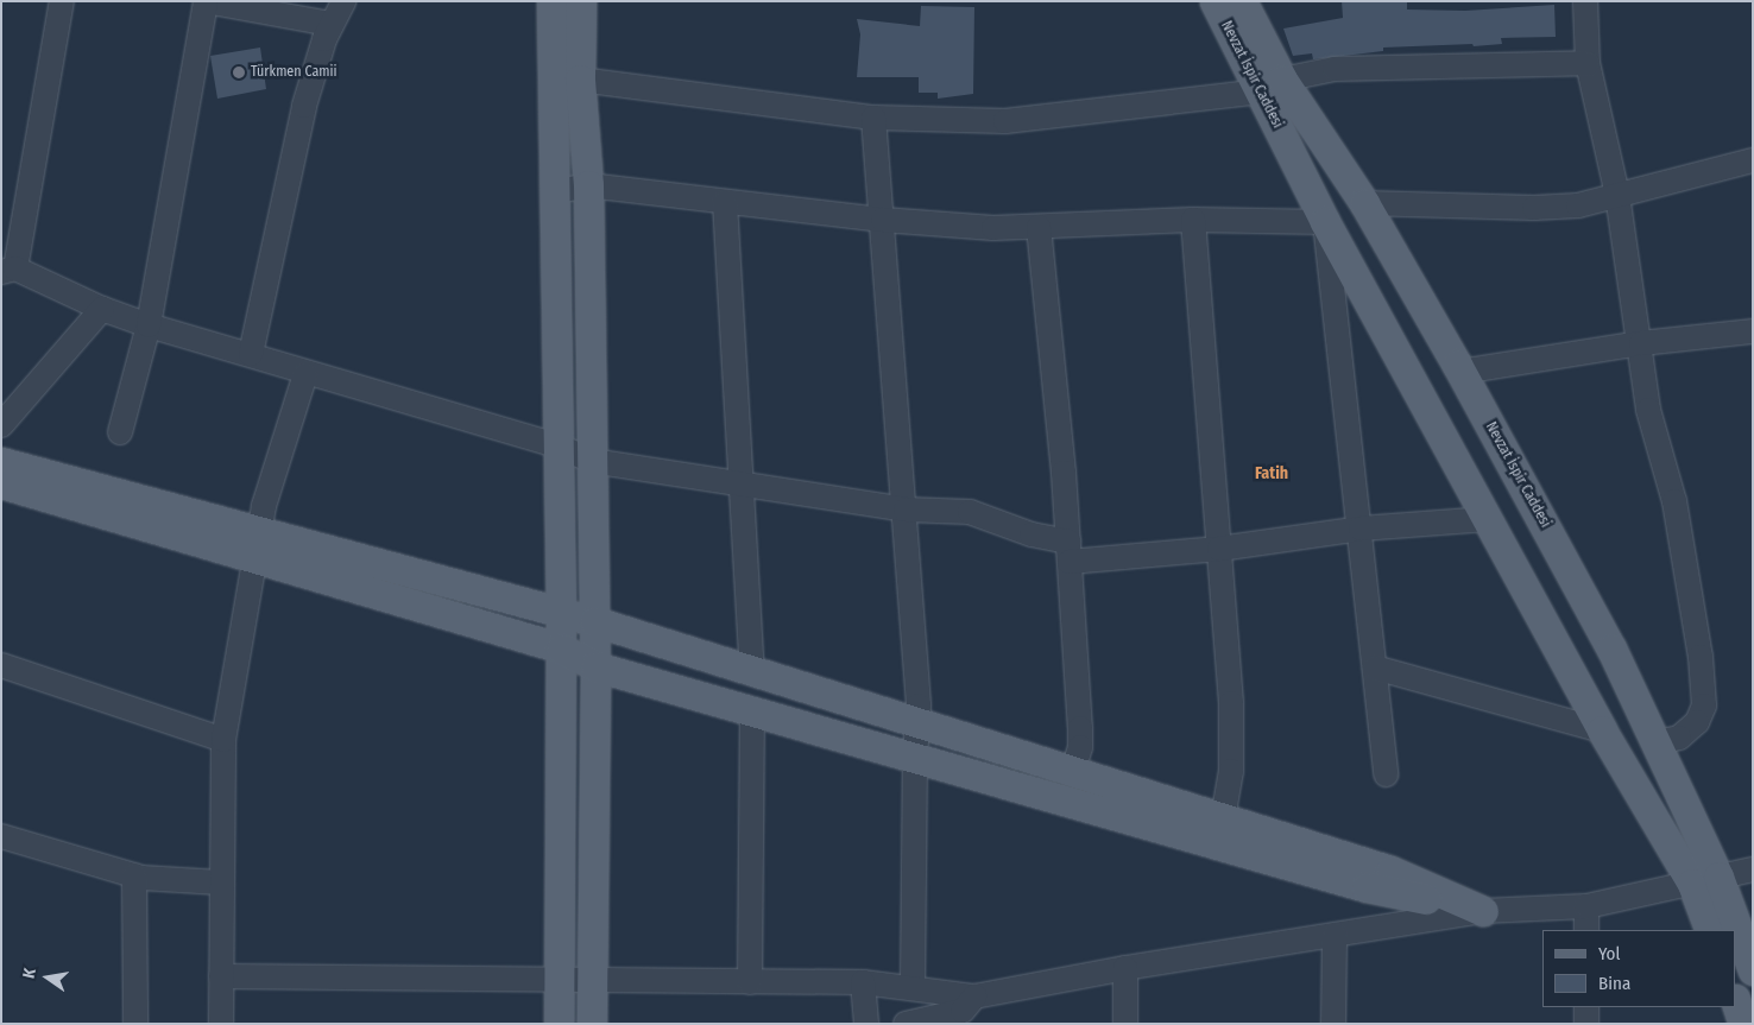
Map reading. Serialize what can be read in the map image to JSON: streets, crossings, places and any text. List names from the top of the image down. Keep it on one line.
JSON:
{"streets":{"main road":["Nevzat İspir Caddesi"]},"districts":["Fatih"],"places":["Türkmen Camii"],"legend":["Yol","Bina"],"north":"left"}
